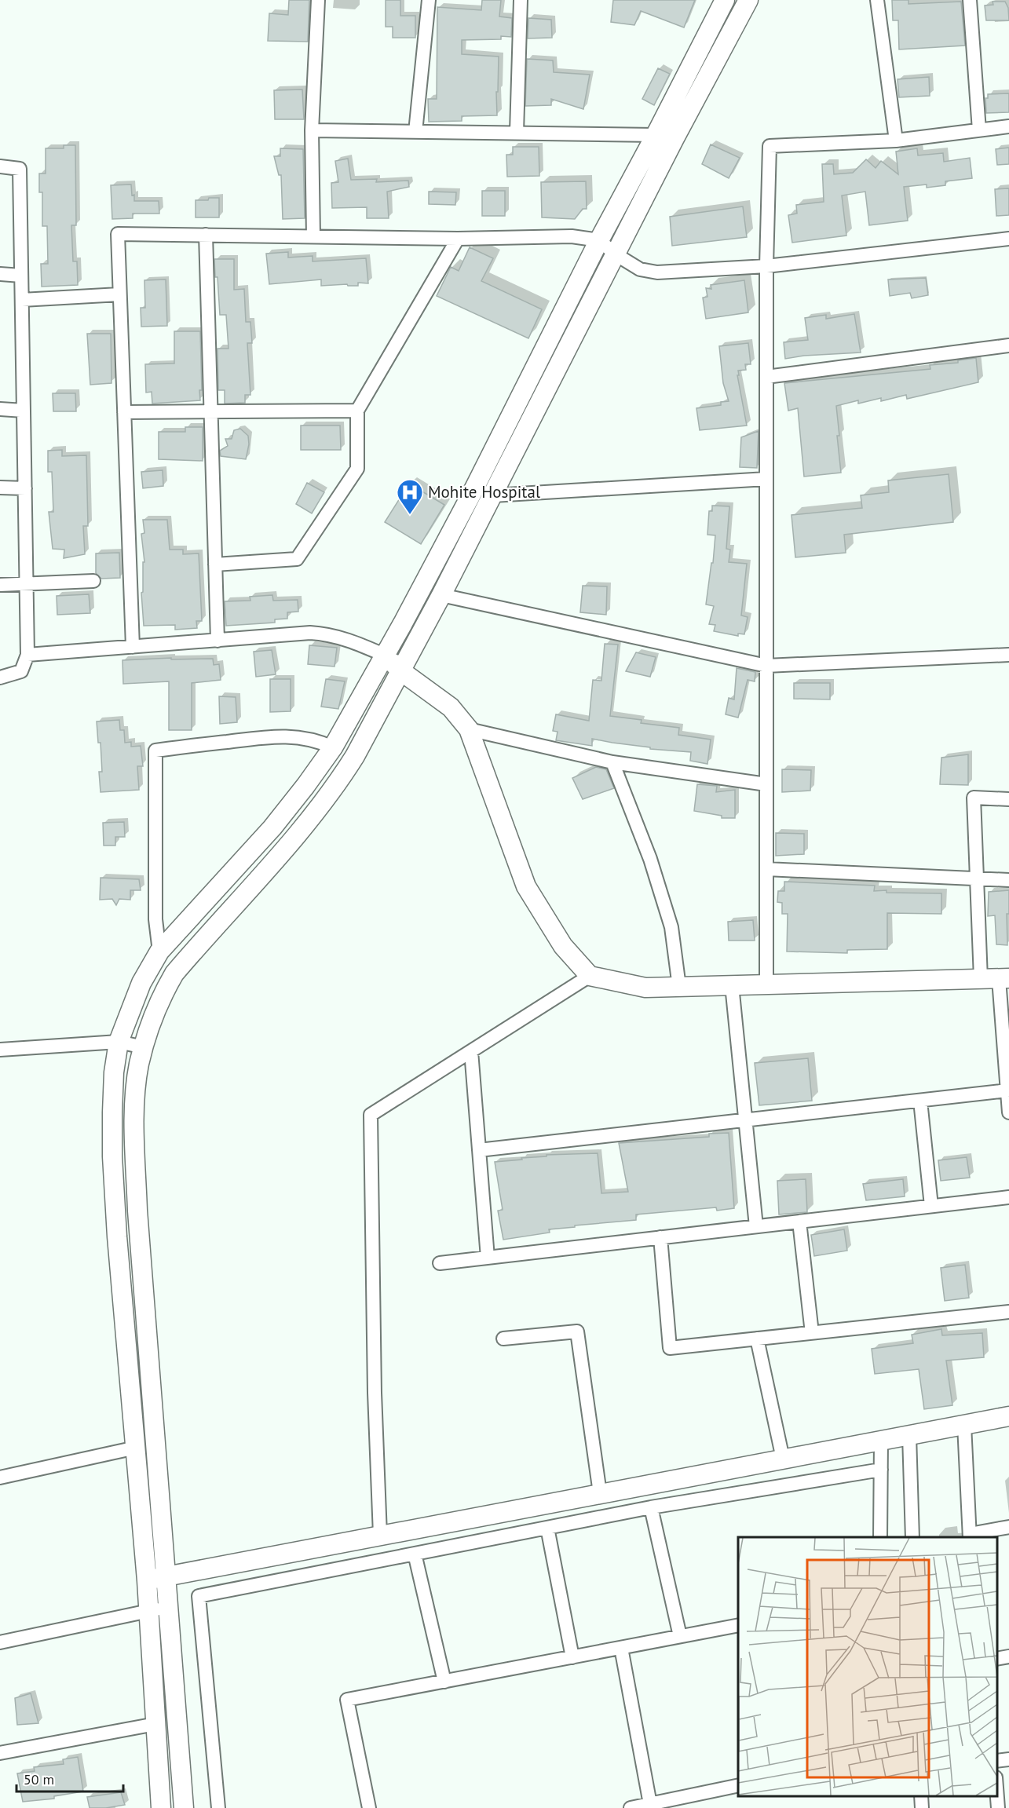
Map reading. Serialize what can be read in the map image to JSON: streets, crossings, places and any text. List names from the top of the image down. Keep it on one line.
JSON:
{"places":{"hospital":["Mohite Hospital"]},"scale_bar":"50 m"}
